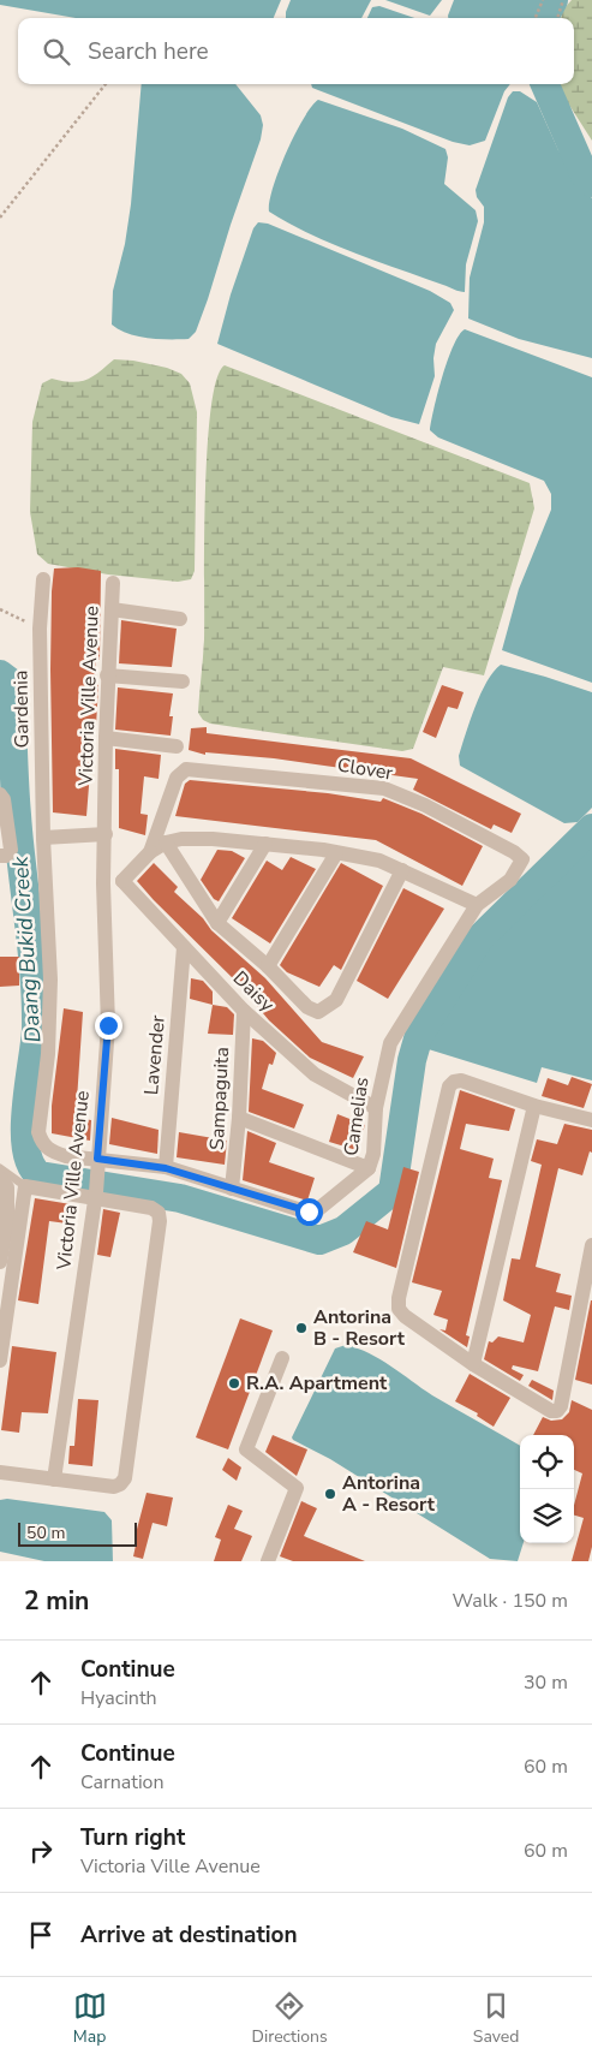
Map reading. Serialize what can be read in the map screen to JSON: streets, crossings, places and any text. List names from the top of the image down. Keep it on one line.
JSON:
{"streets":{"street":["Victoria Ville Avenue","Gardenia","Clover","Daisy","Lavender","Sampaguita","Camelias"]},"crossings":[["Victoria Ville Avenue","Gardenia"],["Clover","Camelias"],["Daisy","Lavender"],["Daisy","Sampaguita"],["Daisy","Camelias"],["Sampaguita","Camelias"]],"water":["Daang Bukid Creek"],"places":["Antorina B - Resort","R.A. Apartment","Antorina A - Resort"],"scale_bar":"50 m","page":{"search":"Search here","scale":"50 m","heading":["2 min","Walk · 150 m"],"list":[["Continue","Hyacinth","30 m"],["Continue","Carnation","60 m"],["Turn right","Victoria Ville Avenue","60 m"],"Arrive at destination"],"nav":["Map","Directions","Saved"]}}
